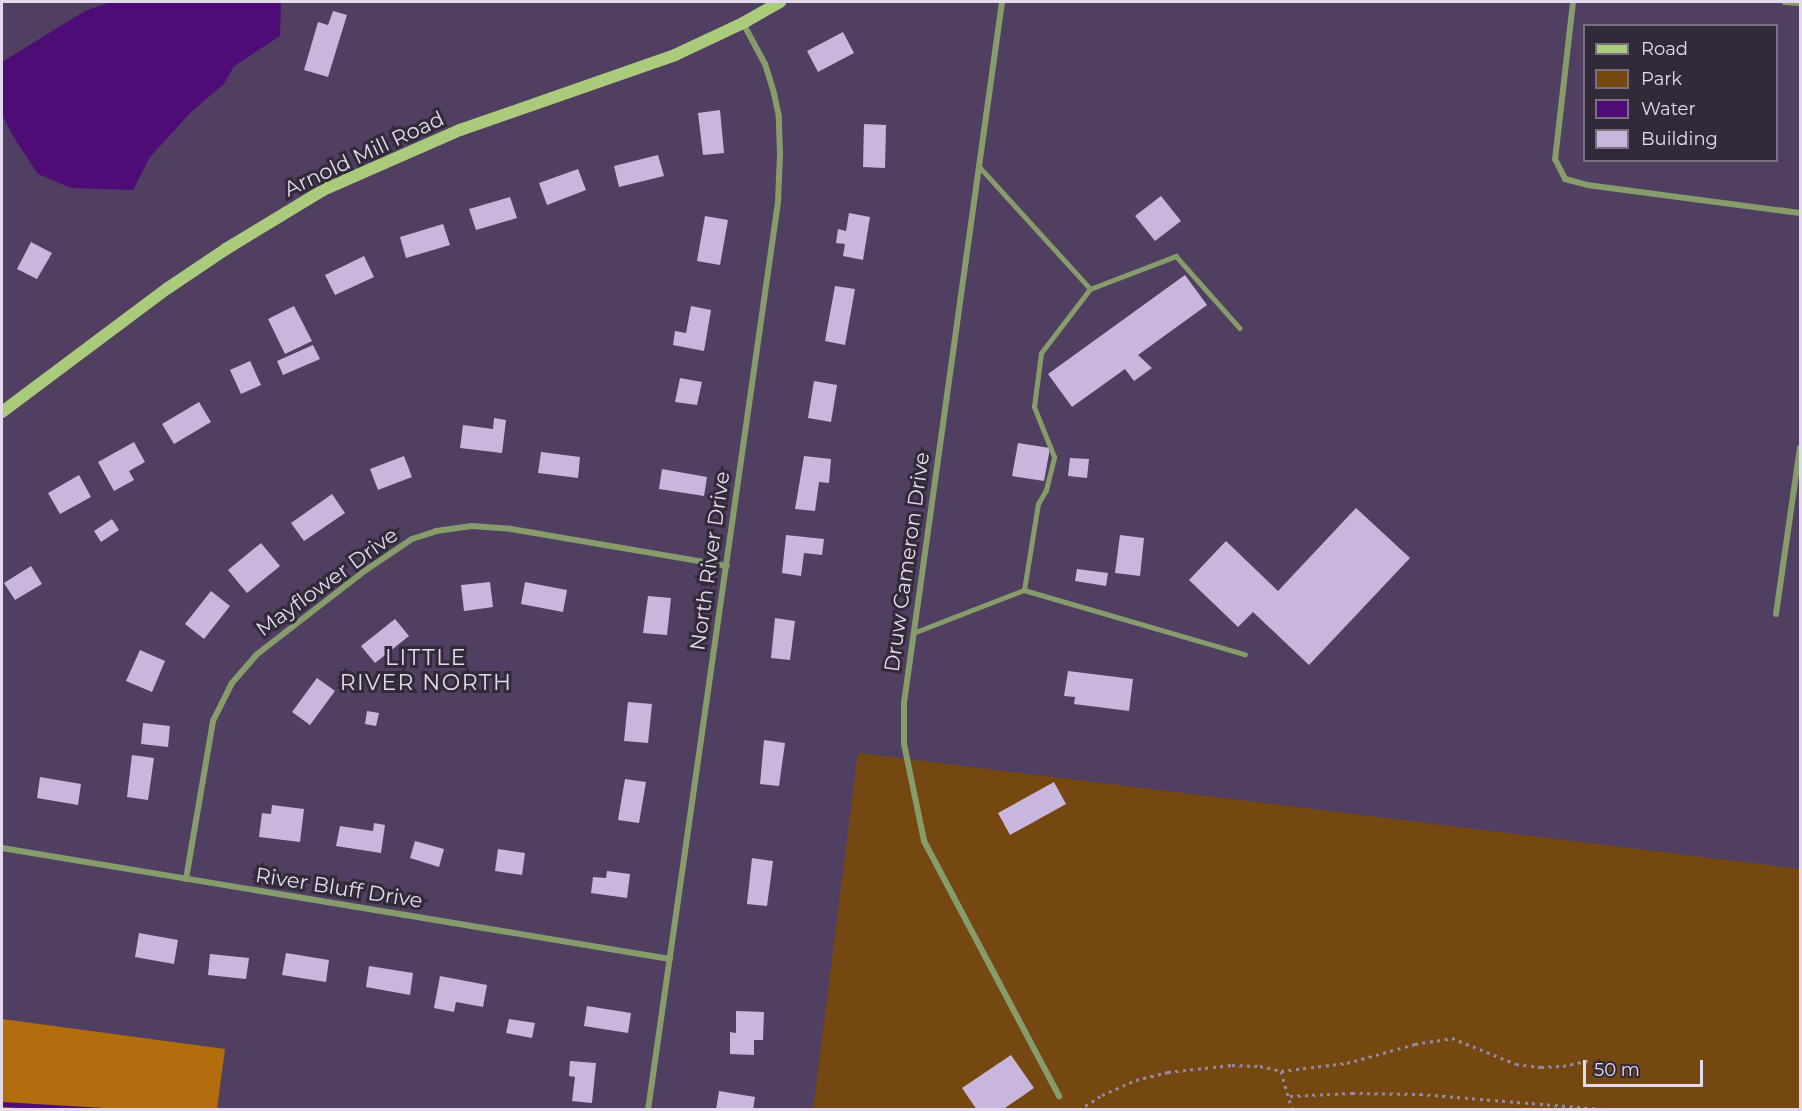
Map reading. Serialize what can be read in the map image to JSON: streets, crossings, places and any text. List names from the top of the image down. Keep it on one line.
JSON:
{"streets":{"main road":["Arnold Mill Road"],"street":["North River Drive","Druw Cameron Drive","Mayflower Drive","River Bluff Drive"]},"crossings":[["Arnold Mill Road","North River Drive"],["North River Drive","Mayflower Drive"],["North River Drive","River Bluff Drive"],["Mayflower Drive","River Bluff Drive"]],"districts":["LITTLE RIVER NORTH"],"legend":["Road","Park","Water","Building"],"scale_bar":"50 m"}
